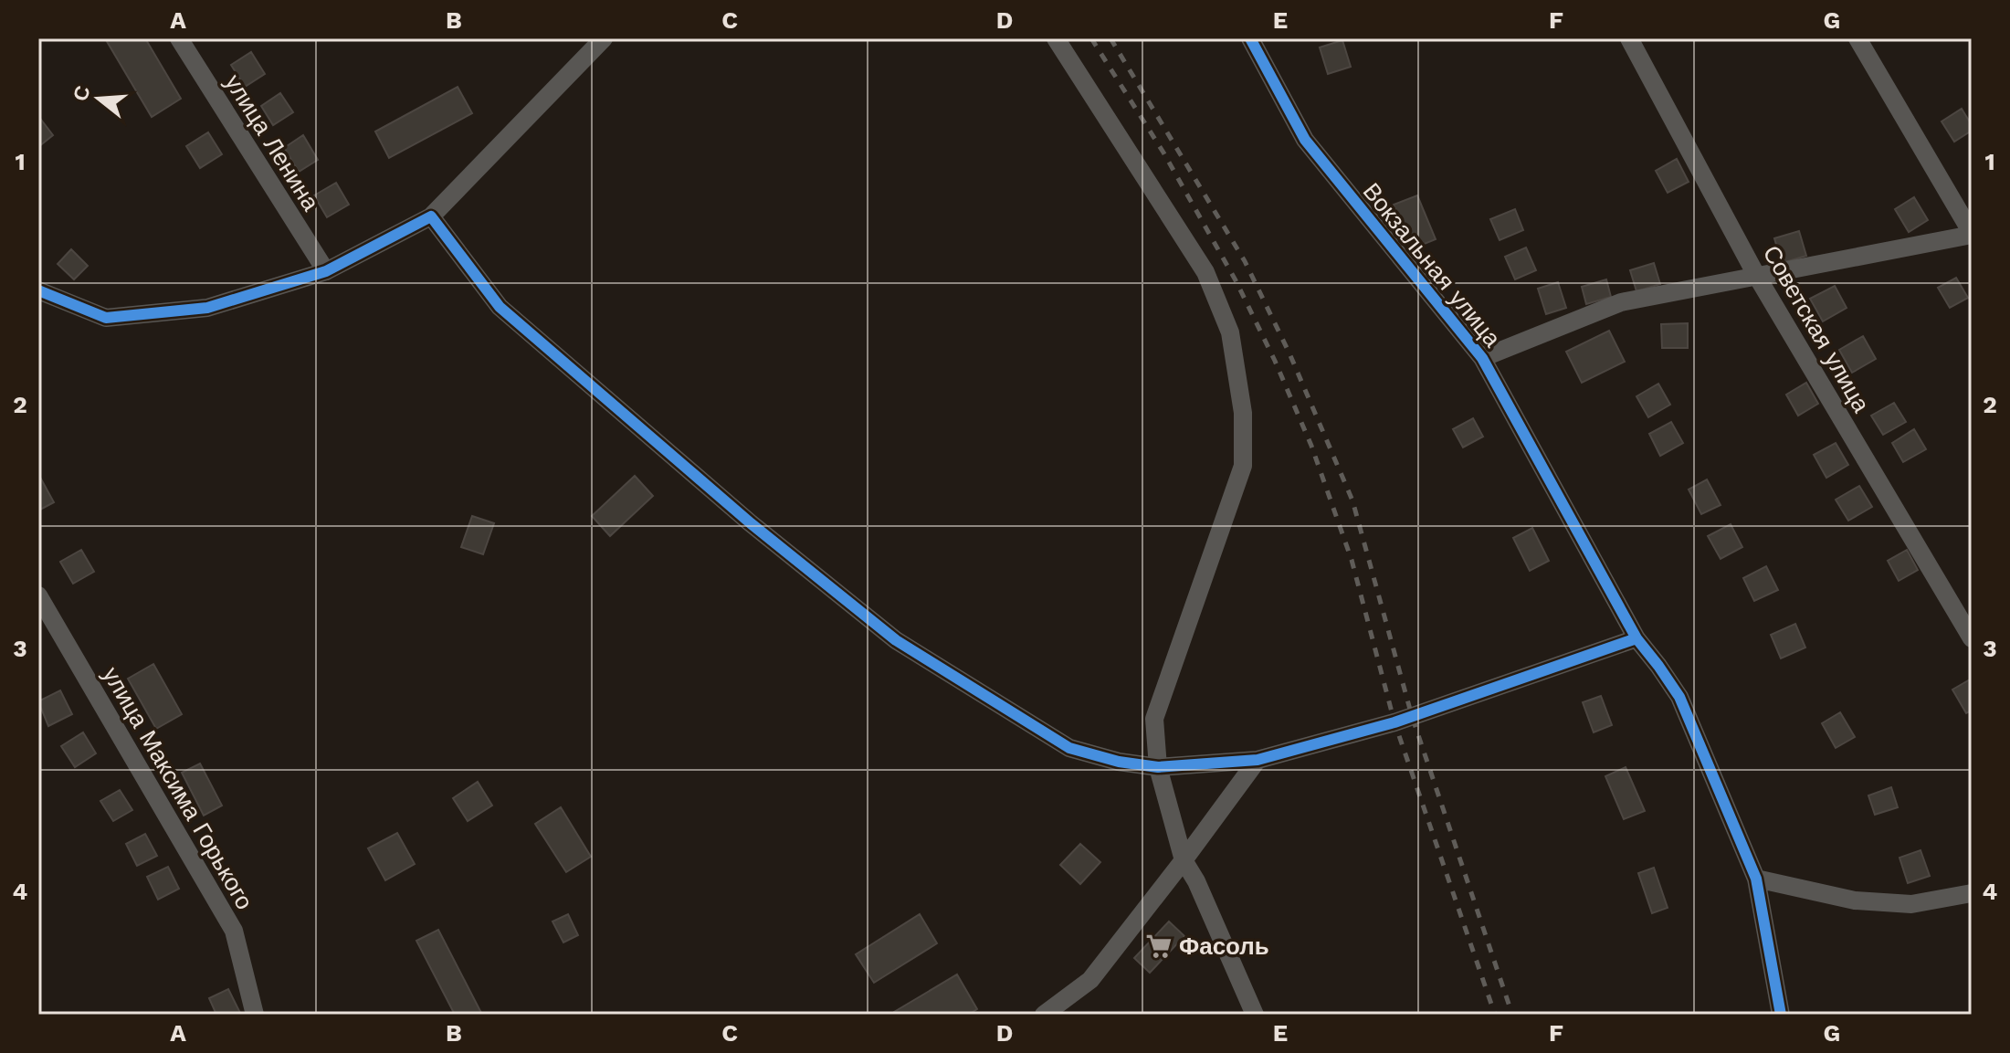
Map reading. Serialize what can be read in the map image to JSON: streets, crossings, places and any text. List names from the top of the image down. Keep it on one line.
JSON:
{"streets":{"street":["улица Ленина","Вокзальная улица","Советская улица","улица Максима Горького"]},"places":{"supermarket":["Фасоль"]},"north":"left","grid":{"columns":["A","B","C","D","E","F","G"],"rows":["1","2","3","4"]}}
